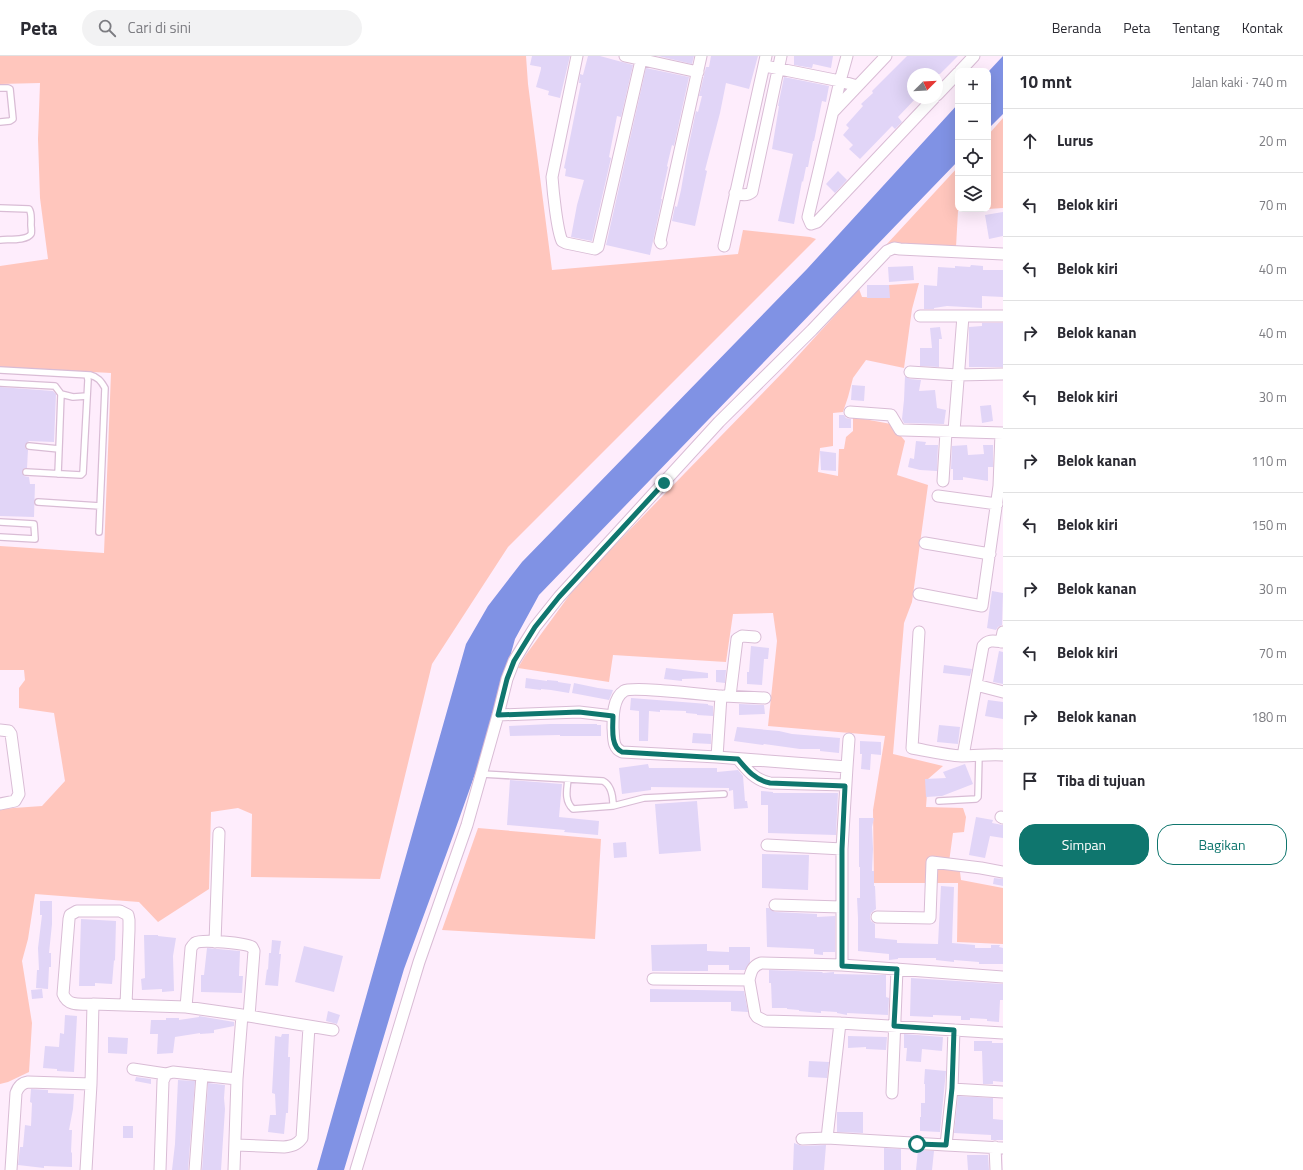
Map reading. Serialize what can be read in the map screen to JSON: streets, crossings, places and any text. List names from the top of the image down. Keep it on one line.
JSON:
{"north":"top right","page":{"header":"Peta","search":"Cari di sini","nav":["Beranda","Peta","Tentang","Kontak"],"heading":["10 mnt","Jalan kaki · 740 m"],"map_buttons":["+","−"],"list":[["Lurus","20 m"],["Belok kiri","70 m"],["Belok kiri","40 m"],["Belok kanan","40 m"],["Belok kiri","30 m"],["Belok kanan","110 m"],["Belok kiri","150 m"],["Belok kanan","30 m"],["Belok kiri","70 m"],["Belok kanan","180 m"],"Tiba di tujuan"],"buttons":["Simpan","Bagikan"]}}
